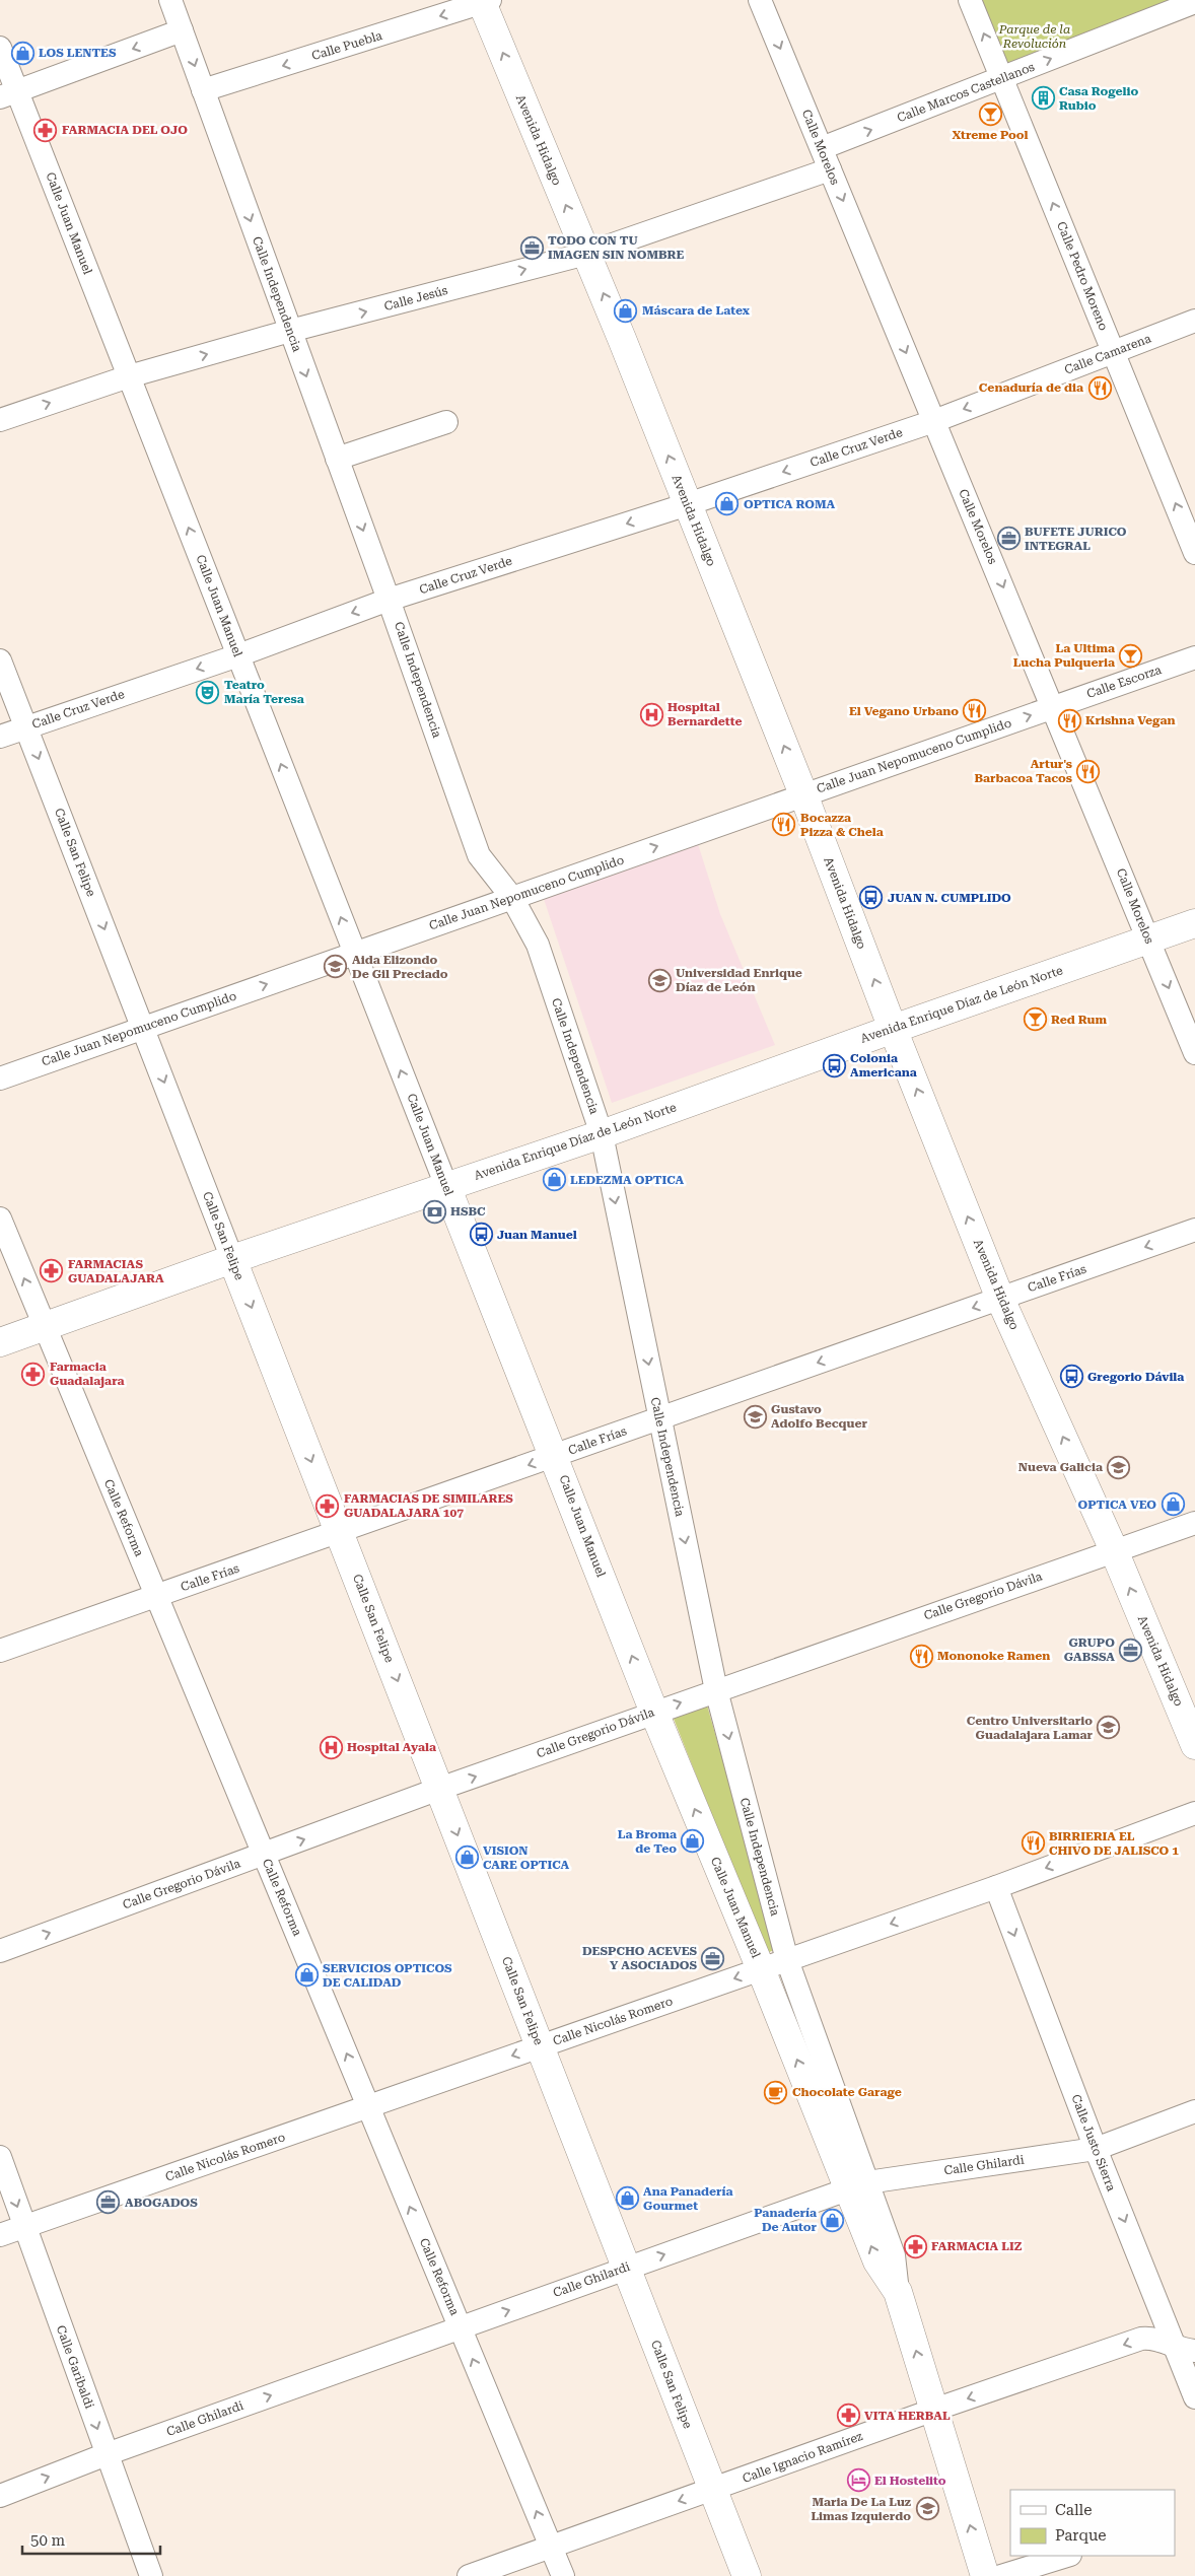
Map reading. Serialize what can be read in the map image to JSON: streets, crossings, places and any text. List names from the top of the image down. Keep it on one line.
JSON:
{"streets":{"main road":["Avenida Hidalgo","Calle Juan Manuel","Calle San Felipe","Avenida Enrique Díaz de León Norte"],"street":["Calle Puebla","Calle Marcos Castellanos","Calle Morelos","Calle Pedro Moreno","Calle Independencia","Calle Jesús","Calle Camarena","Calle Cruz Verde","Calle Escorza","Calle Juan Nepomuceno Cumplido","Calle Frías","Calle Reforma","Calle Gregorio Dávila","Calle Nicolás Romero","Calle Justo Sierra","Calle Ghilardi","Calle Garibaldi","Calle Ignacio Ramírez"]},"crossings":[["Calle Puebla","Avenida Hidalgo"],["Calle Puebla","Calle Independencia"],["Calle Marcos Castellanos","Calle Morelos"],["Calle Marcos Castellanos","Calle Pedro Moreno"],["Avenida Hidalgo","Calle Jesús"],["Avenida Hidalgo","Calle Cruz Verde"],["Avenida Hidalgo","Calle Juan Nepomuceno Cumplido"],["Avenida Hidalgo","Avenida Enrique Díaz de León Norte"],["Avenida Hidalgo","Calle Frías"],["Avenida Hidalgo","Calle Gregorio Dávila"],["Calle Morelos","Calle Jesús"],["Calle Morelos","Calle Camarena"],["Calle Morelos","Calle Cruz Verde"],["Calle Morelos","Calle Escorza"],["Calle Morelos","Calle Juan Nepomuceno Cumplido"],["Calle Morelos","Avenida Enrique Díaz de León Norte"],["Calle Juan Manuel","Calle Independencia"],["Calle Juan Manuel","Calle Jesús"],["Calle Juan Manuel","Calle Cruz Verde"],["Calle Juan Manuel","Calle Juan Nepomuceno Cumplido"],["Calle Juan Manuel","Avenida Enrique Díaz de León Norte"],["Calle Juan Manuel","Calle Frías"],["Calle Juan Manuel","Calle Gregorio Dávila"],["Calle Juan Manuel","Calle Nicolás Romero"],["Calle Juan Manuel","Calle Ghilardi"],["Calle Juan Manuel","Calle Ignacio Ramírez"],["Calle Pedro Moreno","Calle Camarena"],["Calle Independencia","Calle Jesús"],["Calle Independencia","Calle Cruz Verde"],["Calle Independencia","Calle Juan Nepomuceno Cumplido"],["Calle Independencia","Avenida Enrique Díaz de León Norte"],["Calle Independencia","Calle Frías"],["Calle Independencia","Calle Gregorio Dávila"],["Calle Independencia","Calle Nicolás Romero"],["Calle Independencia","Calle Ghilardi"],["Calle Camarena","Calle Cruz Verde"],["Calle Cruz Verde","Calle San Felipe"],["Calle Escorza","Calle Juan Nepomuceno Cumplido"],["Calle Juan Nepomuceno Cumplido","Calle San Felipe"],["Calle San Felipe","Avenida Enrique Díaz de León Norte"],["Calle San Felipe","Calle Frías"],["Calle San Felipe","Calle Gregorio Dávila"],["Calle San Felipe","Calle Nicolás Romero"],["Calle San Felipe","Calle Ghilardi"],["Calle San Felipe","Calle Ignacio Ramírez"],["Avenida Enrique Díaz de León Norte","Calle Reforma"],["Calle Frías","Calle Reforma"],["Calle Reforma","Calle Gregorio Dávila"],["Calle Reforma","Calle Nicolás Romero"],["Calle Reforma","Calle Ghilardi"],["Calle Reforma","Calle Ignacio Ramírez"],["Calle Nicolás Romero","Calle Justo Sierra"],["Calle Nicolás Romero","Calle Garibaldi"],["Calle Justo Sierra","Calle Ghilardi"],["Calle Justo Sierra","Calle Ignacio Ramírez"],["Calle Ghilardi","Calle Garibaldi"]],"one_way":["Calle Puebla","Calle Marcos Castellanos","Avenida Hidalgo","Calle Morelos","Calle Juan Manuel","Calle Pedro Moreno","Calle Independencia","Calle Jesús","Calle Camarena","Calle Cruz Verde","Calle Juan Nepomuceno Cumplido","Calle San Felipe","Calle Frías","Calle Reforma","Calle Gregorio Dávila","Calle Nicolás Romero","Calle Justo Sierra","Calle Ghilardi","Calle Garibaldi","Calle Ignacio Ramírez"],"parks":["Parque de la Revolución"],"places":{"shop":["LOS LENTES","Máscara de Latex","OPTICA ROMA","LEDEZMA OPTICA","OPTICA VEO","La Broma de Teo","VISION CARE OPTICA","SERVICIOS OPTICOS DE CALIDAD","Ana Panadería Gourmet","Panadería De Autor"],"building":["Casa Rogelio Rubio"],"bar":["Xtreme Pool","La Ultima Lucha Pulqueria","Red Rum"],"pharmacy":["FARMACIA DEL OJO","FARMACIAS GUADALAJARA","Farmacia Guadalajara","FARMACIAS DE SIMILARES GUADALAJARA 107","FARMACIA LIZ","VITA HERBAL"],"office":["TODO CON TU IMAGEN SIN NOMBRE","BUFETE JURICO INTEGRAL","GRUPO GABSSA","DESPCHO ACEVES Y ASOCIADOS","ABOGADOS"],"restaurant":["Cenaduría de dia","El Vegano Urbano","Krishna Vegan","Artur's Barbacoa Tacos","Bocazza Pizza & Chela","Mononoke Ramen","BIRRIERIA EL CHIVO DE JALISCO 1"],"theatre":["Teatro María Teresa"],"hospital":["Hospital Bernardette","Hospital Ayala"],"bus stop":["JUAN N. CUMPLIDO","Colonia Americana","Juan Manuel","Gregorio Dávila"],"school or university":["Aida Elizondo De Gil Preciado","Universidad Enrique Díaz de León","Gustavo Adolfo Becquer","Nueva Galicia","Centro Universitario Guadalajara Lamar","Maria De La Luz Limas Izquierdo"],"bank":["HSBC"],"cafe":["Chocolate Garage"],"hotel":["El Hostelito"]},"legend":["Calle","Parque"],"scale_bar":"50 m"}
